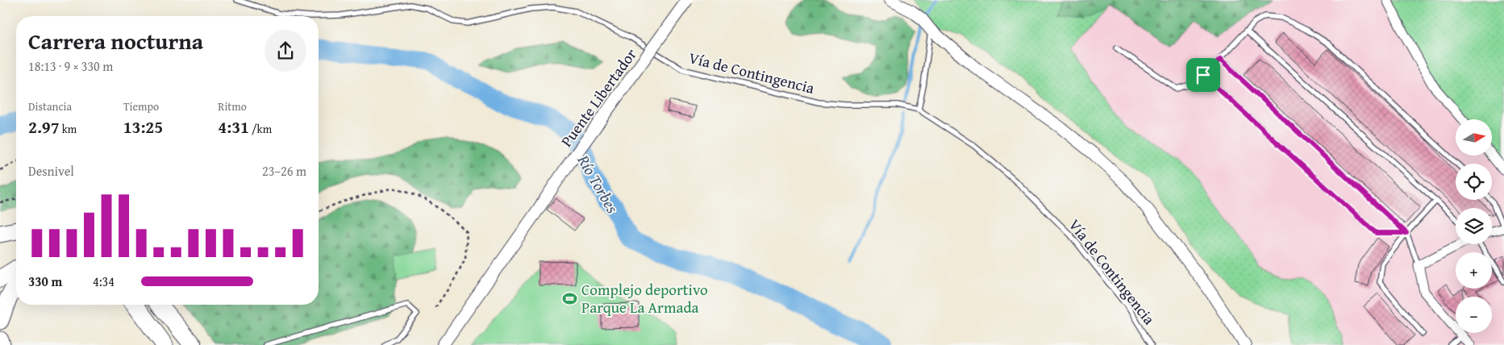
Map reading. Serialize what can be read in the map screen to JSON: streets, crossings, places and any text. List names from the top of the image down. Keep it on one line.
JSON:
{"streets":{"street":["Puente Libertador"],"lane":["Vía de Contingencia"]},"water":["Río Torbes"],"places":{"sports":["Complejo deportivo Parque La Armada"]},"north":"right","page":{"heading":["Carrera nocturna","18:13 · 9 × 330 m"],"stats":[["Distancia","2.97 km"],["Tiempo","13:25"],["Ritmo","4:31 /km"]],"map_buttons":["+","−"],"chart":["Desnivel","23–26 m"],"list":[{"name":"330 m","note":"4:34"}]}}
